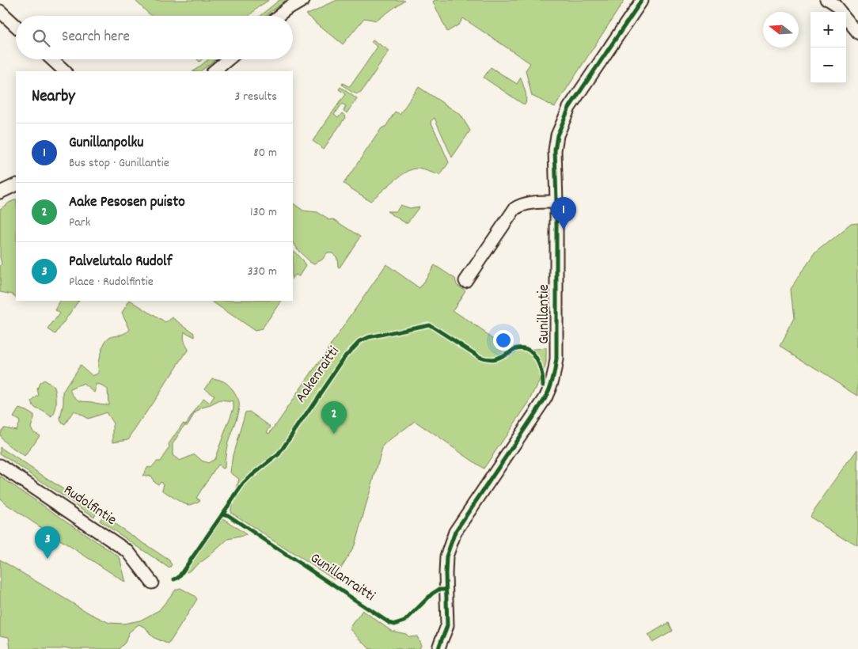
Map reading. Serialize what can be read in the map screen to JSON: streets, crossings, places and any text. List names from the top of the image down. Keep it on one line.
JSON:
{"streets":{"street":["Gunillantie","Rudolfintie"],"cycle path":["Aakenraitti","Gunillanraitti"]},"north":"left","page":{"map_buttons":["+","−"],"search":"Search here","heading":["Nearby","3 results"],"list":[{"mark":"1","name":"Gunillanpolku","note":"Bus stop · Gunillantie","value":"80 m"},{"mark":"2","name":"Aake Pesosen puisto","note":"Park","value":"130 m"},{"mark":"3","name":"Palvelutalo Rudolf","note":"Place · Rudolfintie","value":"330 m"}],"pins":["1","2","3"]}}
